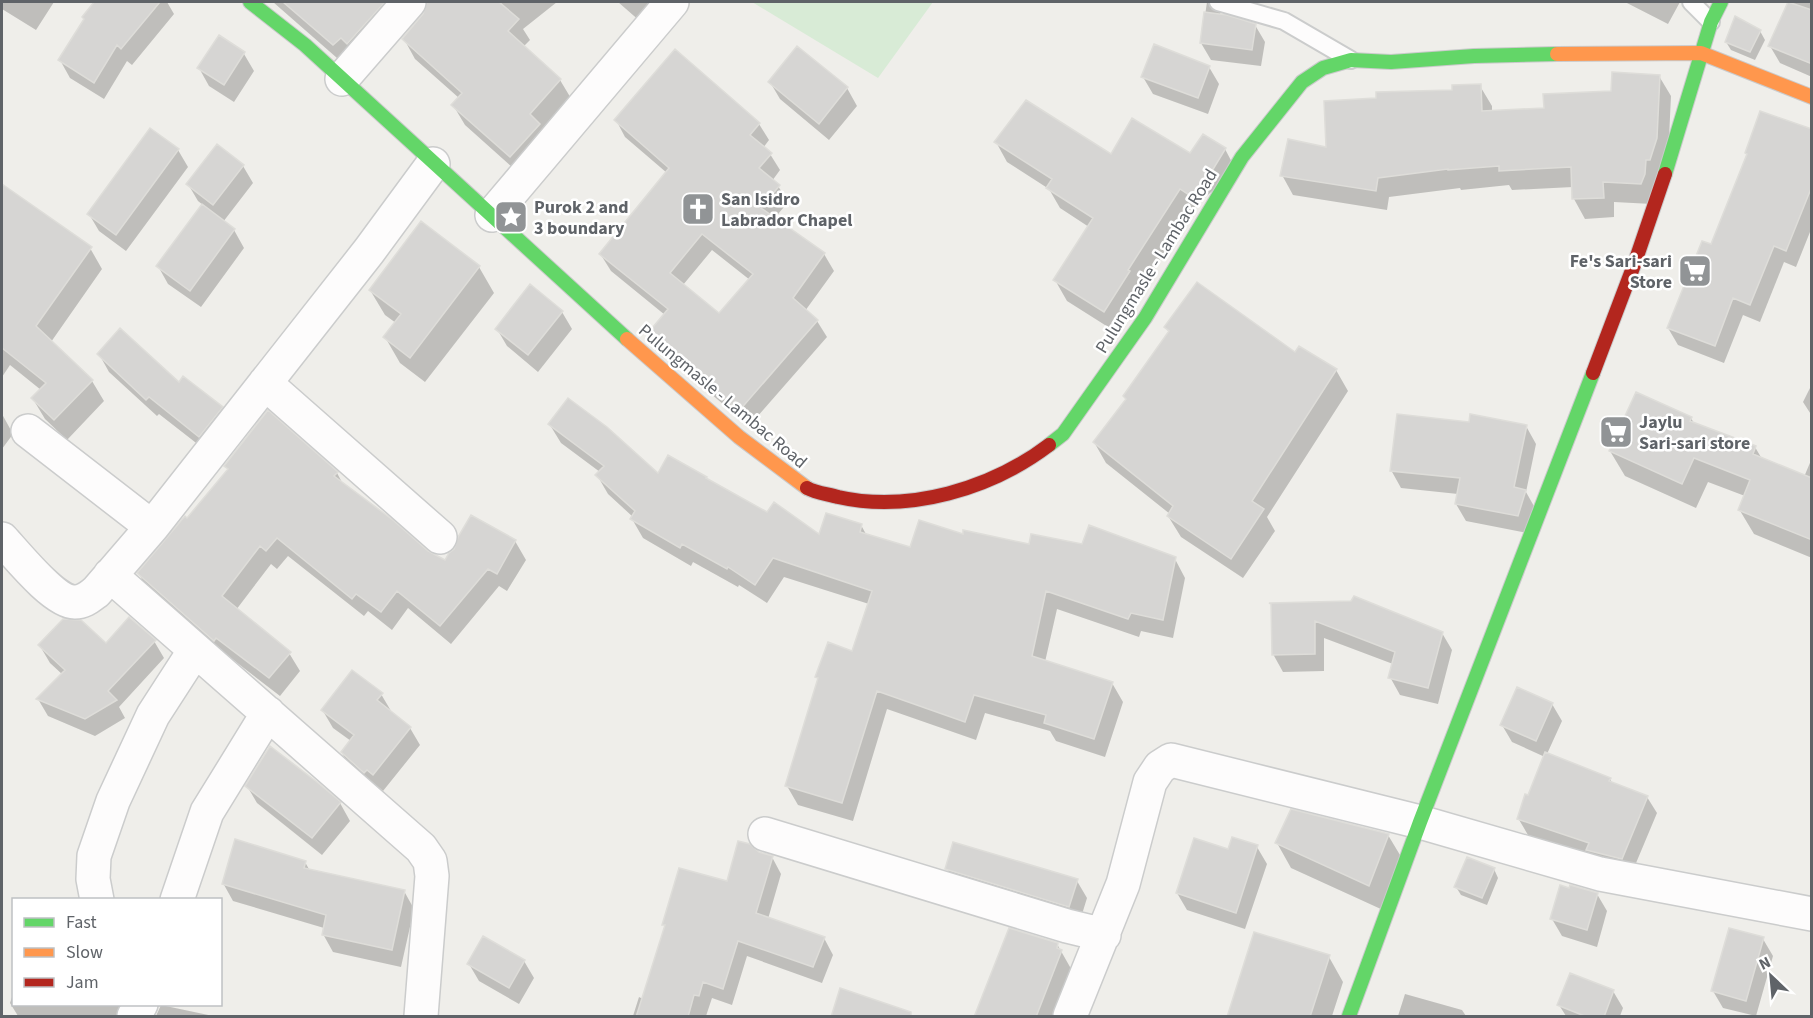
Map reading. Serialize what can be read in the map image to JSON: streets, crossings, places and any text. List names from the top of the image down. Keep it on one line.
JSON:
{"streets":{"street":["Pulungmasle - Lambac Road"]},"places":{"church":["San Isidro Labrador Chapel"],"place":["Purok 2 and 3 boundary"],"supermarket":["Fe's Sari-sari Store","Jaylu Sari-sari store"]},"legend":["Fast","Slow","Jam"],"north":"top left"}
